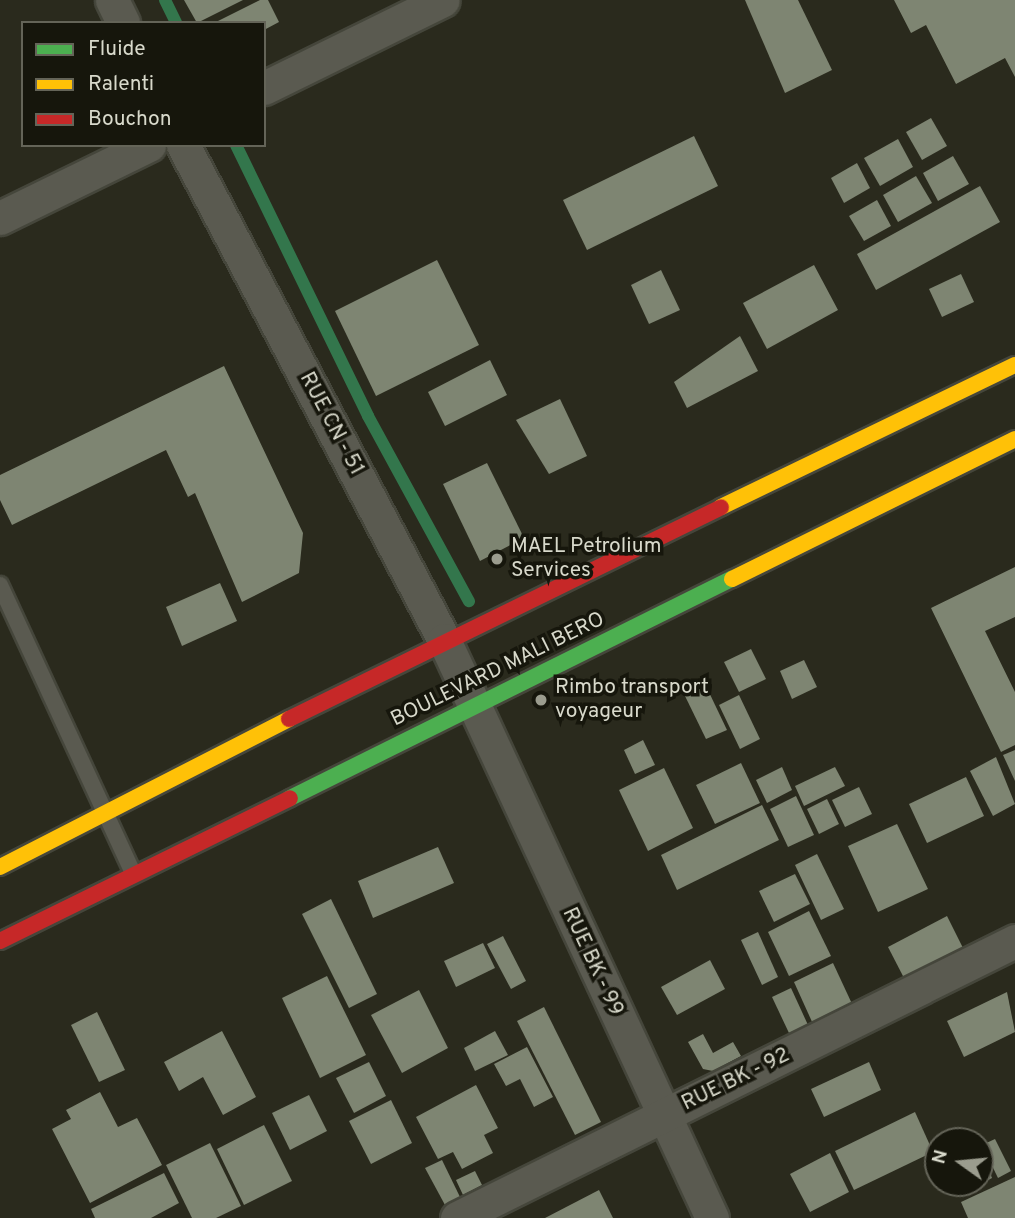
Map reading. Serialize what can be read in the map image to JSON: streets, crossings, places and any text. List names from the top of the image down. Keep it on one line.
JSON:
{"streets":{"main road":["BOULEVARD MALI BERO"],"street":["RUE CN - 51","RUE BK - 99","RUE BK - 92"]},"crossings":[["RUE CN - 51","BOULEVARD MALI BERO"],["RUE CN - 51","RUE BK - 99"],["BOULEVARD MALI BERO","RUE BK - 99"],["RUE BK - 99","RUE BK - 92"]],"places":["MAEL Petrolium Services","Rimbo transport voyageur"],"legend":["Fluide","Ralenti","Bouchon"],"north":"left"}
